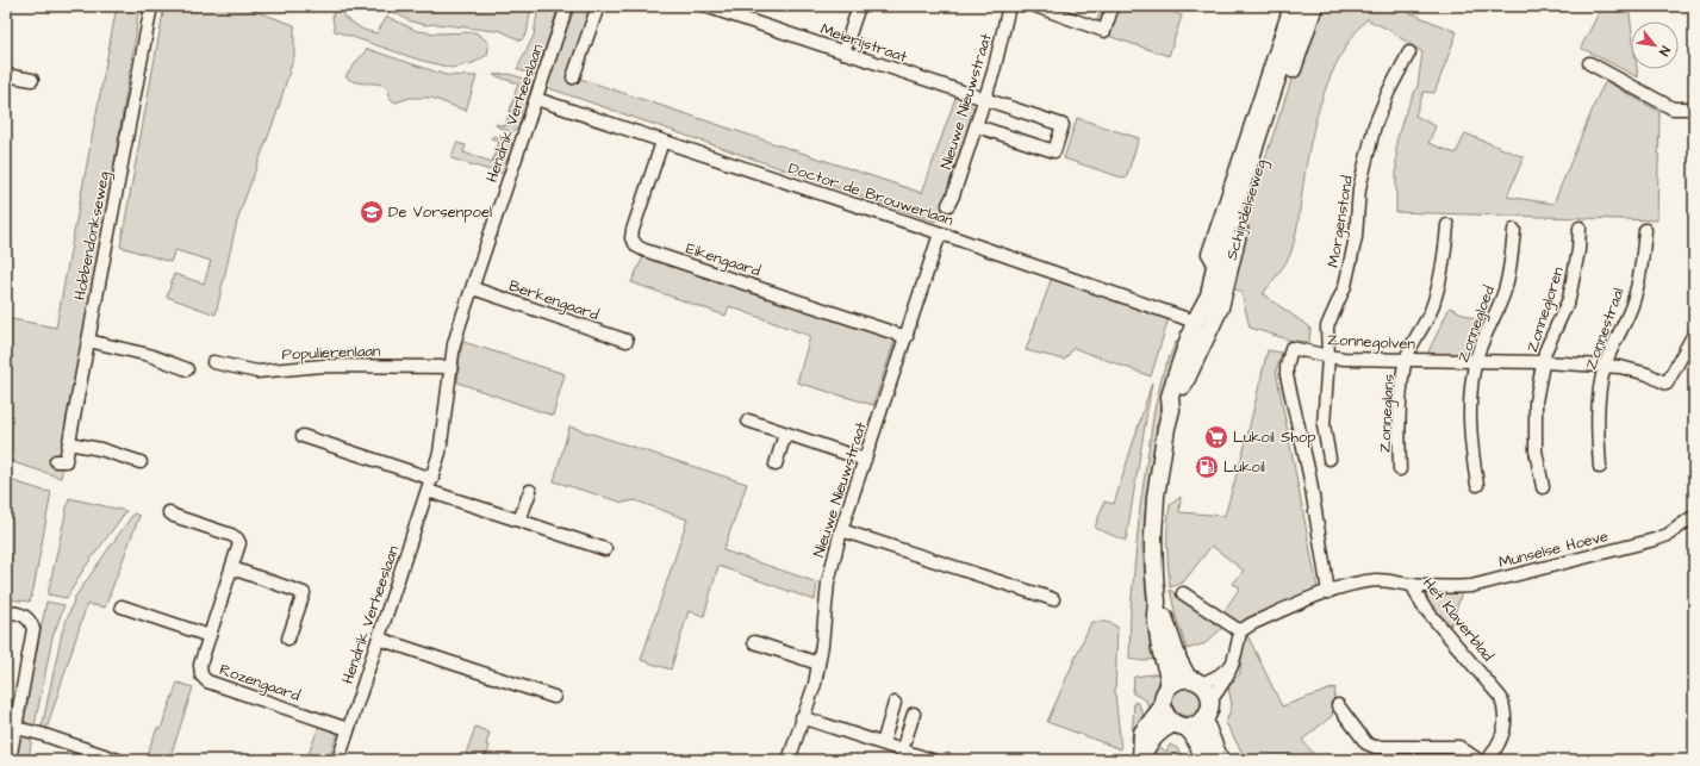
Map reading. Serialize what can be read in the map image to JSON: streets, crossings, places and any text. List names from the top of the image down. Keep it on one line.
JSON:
{"streets":{"main road":["Schijndelseweg"],"street":["Meierijstraat","Nieuwe Nieuwstraat","Hendrik Verheeslaan","Doctor de Brouwerlaan","Morgenstond","Hobbendonkseweg","Eikengaard","Berkengaard","Zonnegloren","Zonnegloed","Zonnestraal","Zonnegolven","Populierenlaan","Zonneglans","Munselse Hoeve","Het Klaverblad","Rozengaard"]},"crossings":[["Meierijstraat","Nieuwe Nieuwstraat"],["Nieuwe Nieuwstraat","Doctor de Brouwerlaan"],["Nieuwe Nieuwstraat","Eikengaard"],["Hendrik Verheeslaan","Doctor de Brouwerlaan"],["Hendrik Verheeslaan","Berkengaard"],["Hendrik Verheeslaan","Populierenlaan"],["Hendrik Verheeslaan","Rozengaard"],["Doctor de Brouwerlaan","Schijndelseweg"],["Doctor de Brouwerlaan","Eikengaard"],["Morgenstond","Zonnegolven"],["Zonnegloren","Zonnegolven"],["Zonnegloed","Zonnegolven"],["Zonnestraal","Zonnegolven"],["Zonnegolven","Zonneglans"],["Zonnegolven","Het Klaverblad"],["Munselse Hoeve","Het Klaverblad"]],"places":{"school or university":["De Vorsenpoel"],"supermarket":["Lukoil Shop"],"fuel station":["Lukoil"]},"north":"bottom right"}
